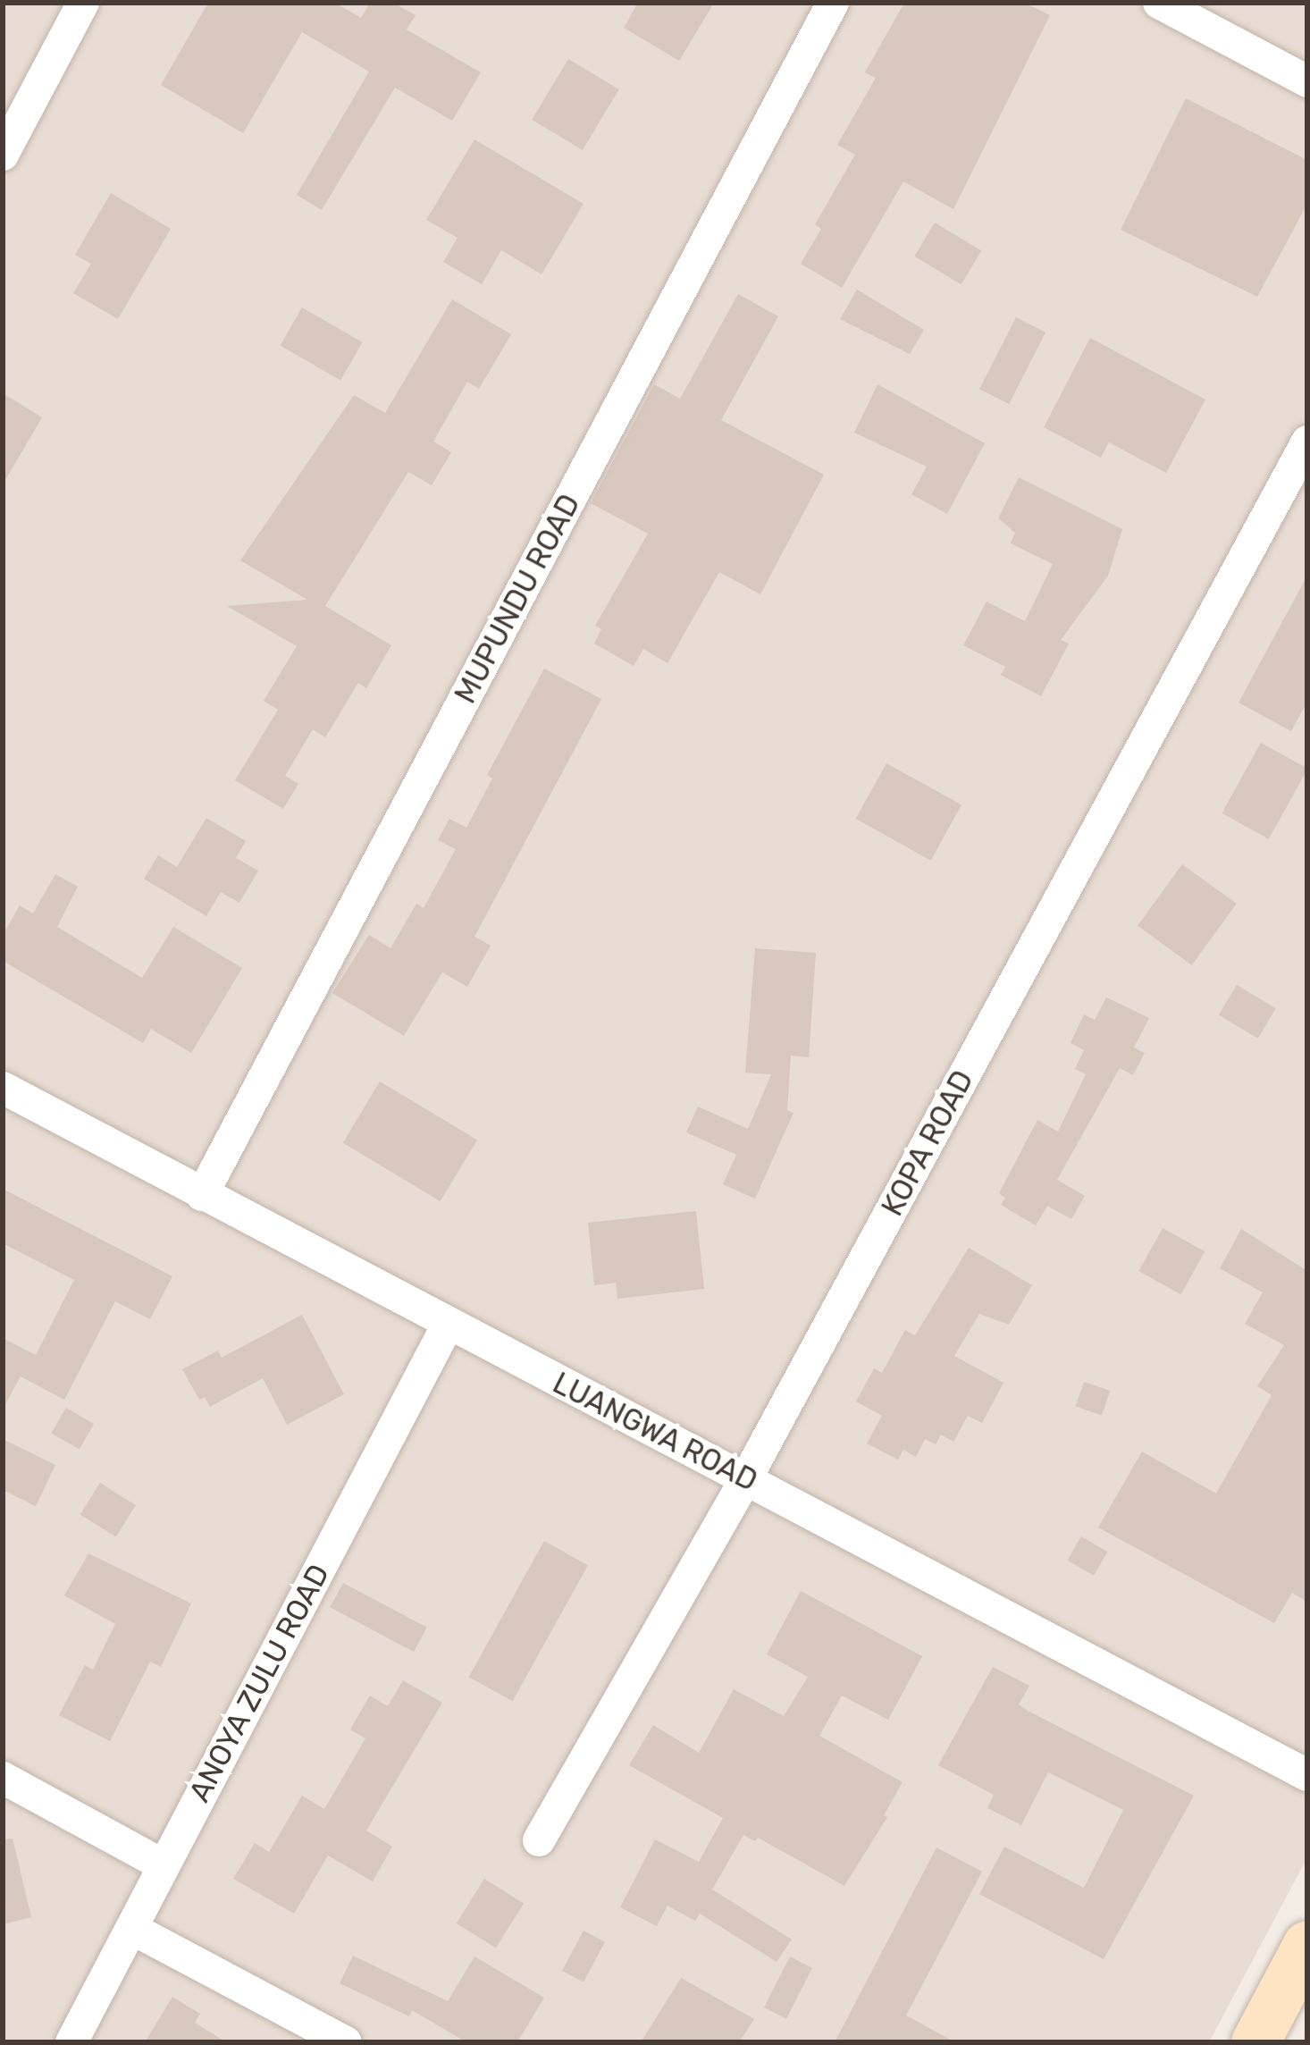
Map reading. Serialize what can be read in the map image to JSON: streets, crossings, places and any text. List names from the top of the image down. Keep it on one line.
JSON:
{"streets":{"street":["MUPUNDU ROAD","KOPA ROAD","LUANGWA ROAD","ANOYA ZULU ROAD"]},"crossings":[["MUPUNDU ROAD","LUANGWA ROAD"],["KOPA ROAD","LUANGWA ROAD"],["LUANGWA ROAD","ANOYA ZULU ROAD"]]}
